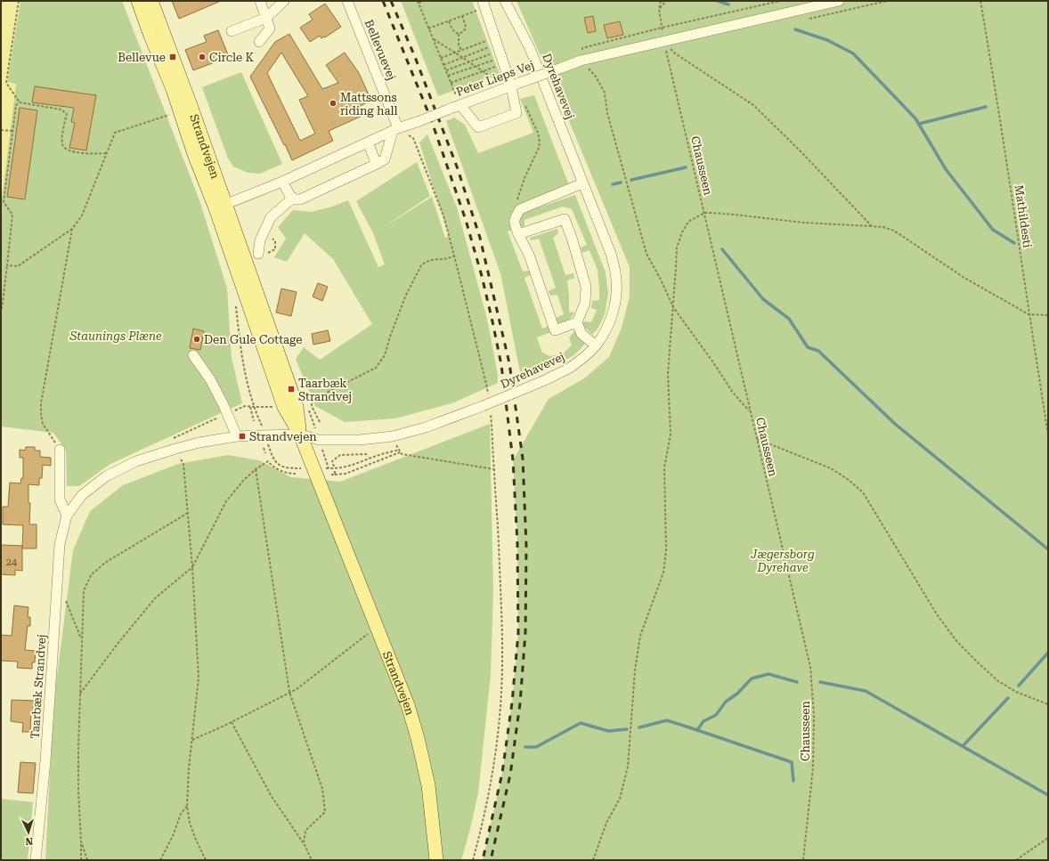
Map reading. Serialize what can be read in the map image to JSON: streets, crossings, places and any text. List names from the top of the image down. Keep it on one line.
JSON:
{"streets":{"main road":["Strandvejen"],"street":["Bellevuevej","Peter Lieps Vej","Dyrehavevej","Taarbæk Strandvej"],"path":["Chausseen","Mathildesti"]},"crossings":[["Bellevuevej","Peter Lieps Vej"],["Peter Lieps Vej","Strandvejen"],["Peter Lieps Vej","Chausseen"],["Dyrehavevej","Strandvejen"],["Dyrehavevej","Taarbæk Strandvej"],["Strandvejen","Taarbæk Strandvej"]],"parks":["Staunings Plæne","Jægersborg Dyrehave"],"places":{"transit":["Bellevue","Taarbæk Strandvej","Strandvejen"],"other":["Circle K","Mattssons riding hall","Den Gule Cottage"]},"house_numbers":["24"],"north":"bottom"}
